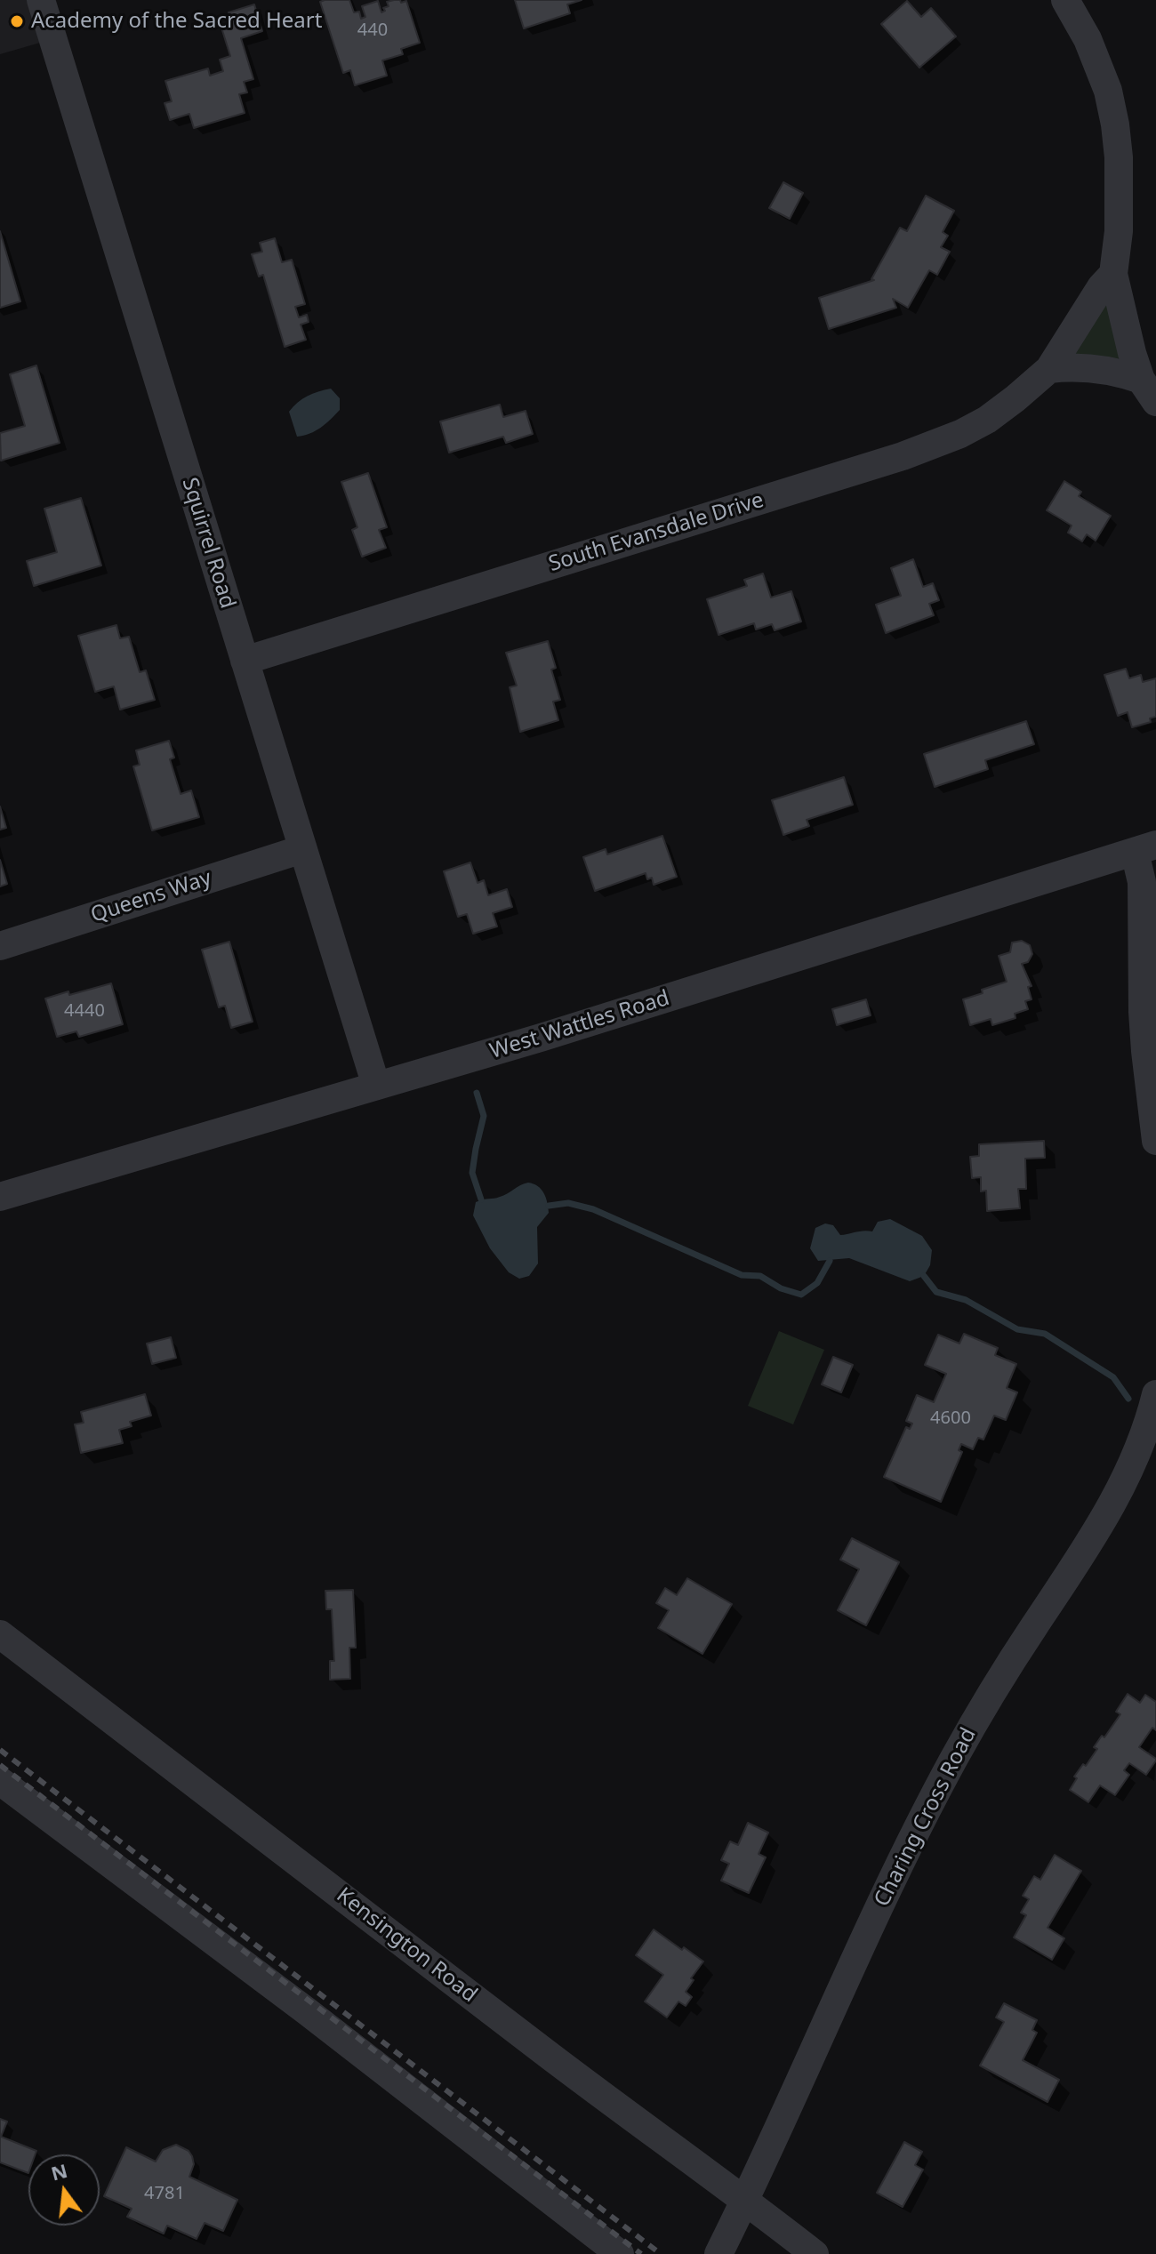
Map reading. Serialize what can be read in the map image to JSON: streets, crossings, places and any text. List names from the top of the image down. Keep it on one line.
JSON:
{"streets":{"street":["South Evansdale Drive","Squirrel Road","Queens Way","West Wattles Road","Charing Cross Road","Kensington Road"]},"crossings":[["South Evansdale Drive","Squirrel Road"],["Squirrel Road","Queens Way"],["Squirrel Road","West Wattles Road"],["Charing Cross Road","Kensington Road"]],"places":["Academy of the Sacred Heart"],"house_numbers":["440","4440","4600","4781"],"north":"top"}
